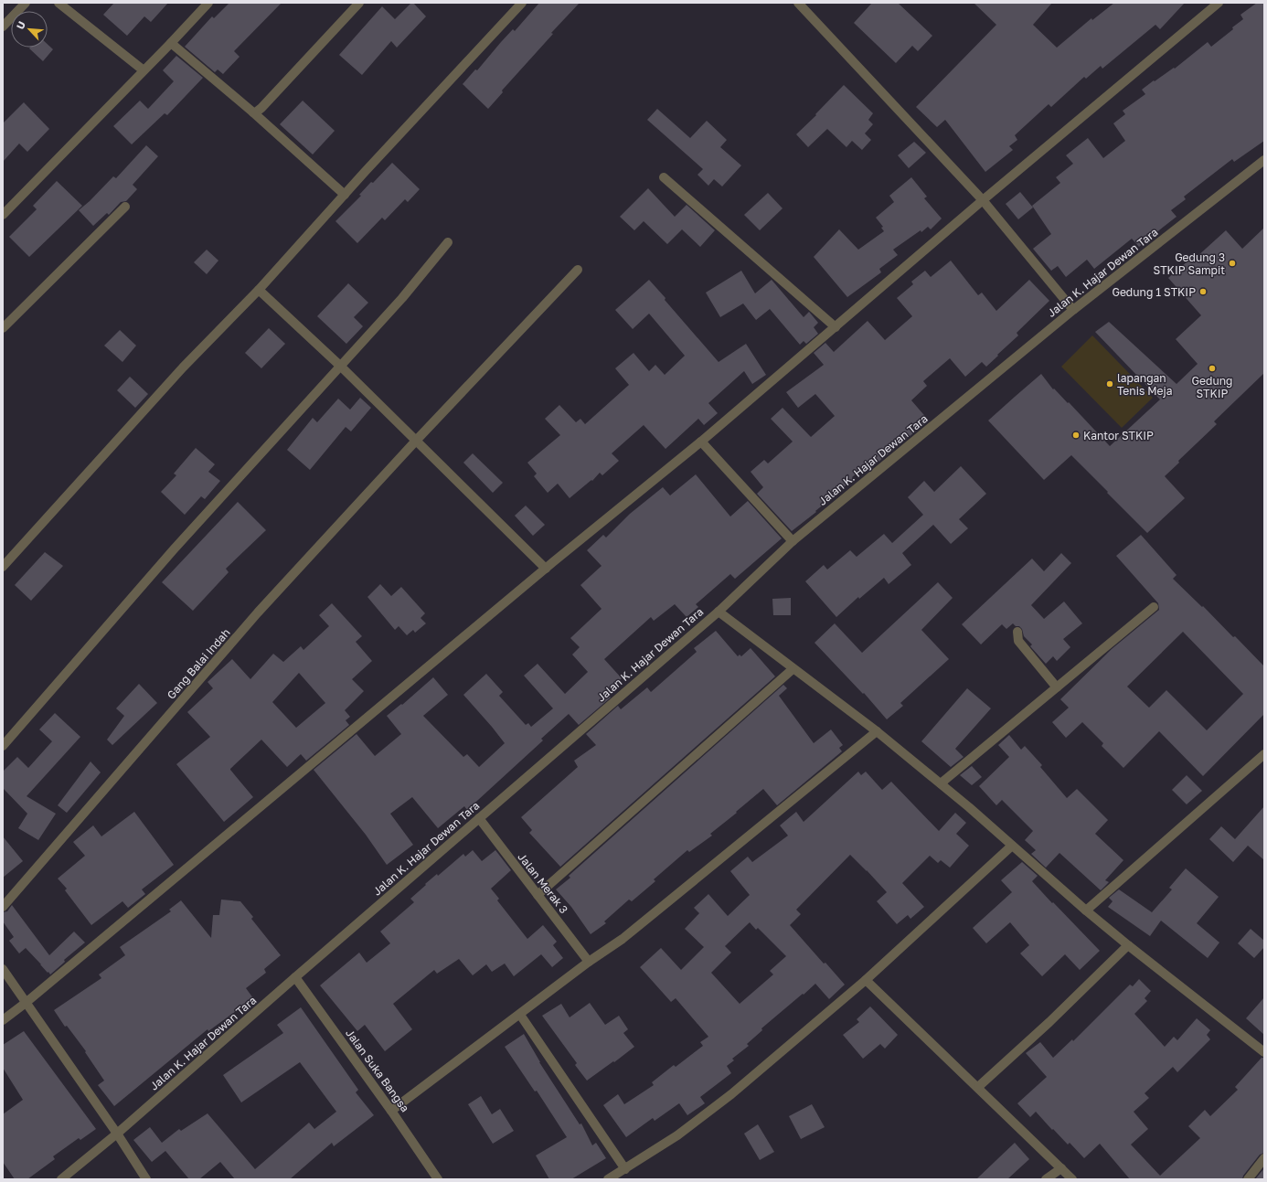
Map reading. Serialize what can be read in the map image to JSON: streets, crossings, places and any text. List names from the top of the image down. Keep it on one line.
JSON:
{"streets":{"street":["Jalan K. Hajar Dewan Tara","Gang Balai Indah","Jalan Merak 3","Jalan Suka Bangsa"]},"crossings":[["Jalan K. Hajar Dewan Tara","Jalan Merak 3"],["Jalan K. Hajar Dewan Tara","Jalan Suka Bangsa"]],"places":["Gedung 3 STKIP Sampit","Gedung 1 STKIP","Gedung STKIP","lapangan Tenis Meja","Kantor STKIP"],"north":"top left"}
